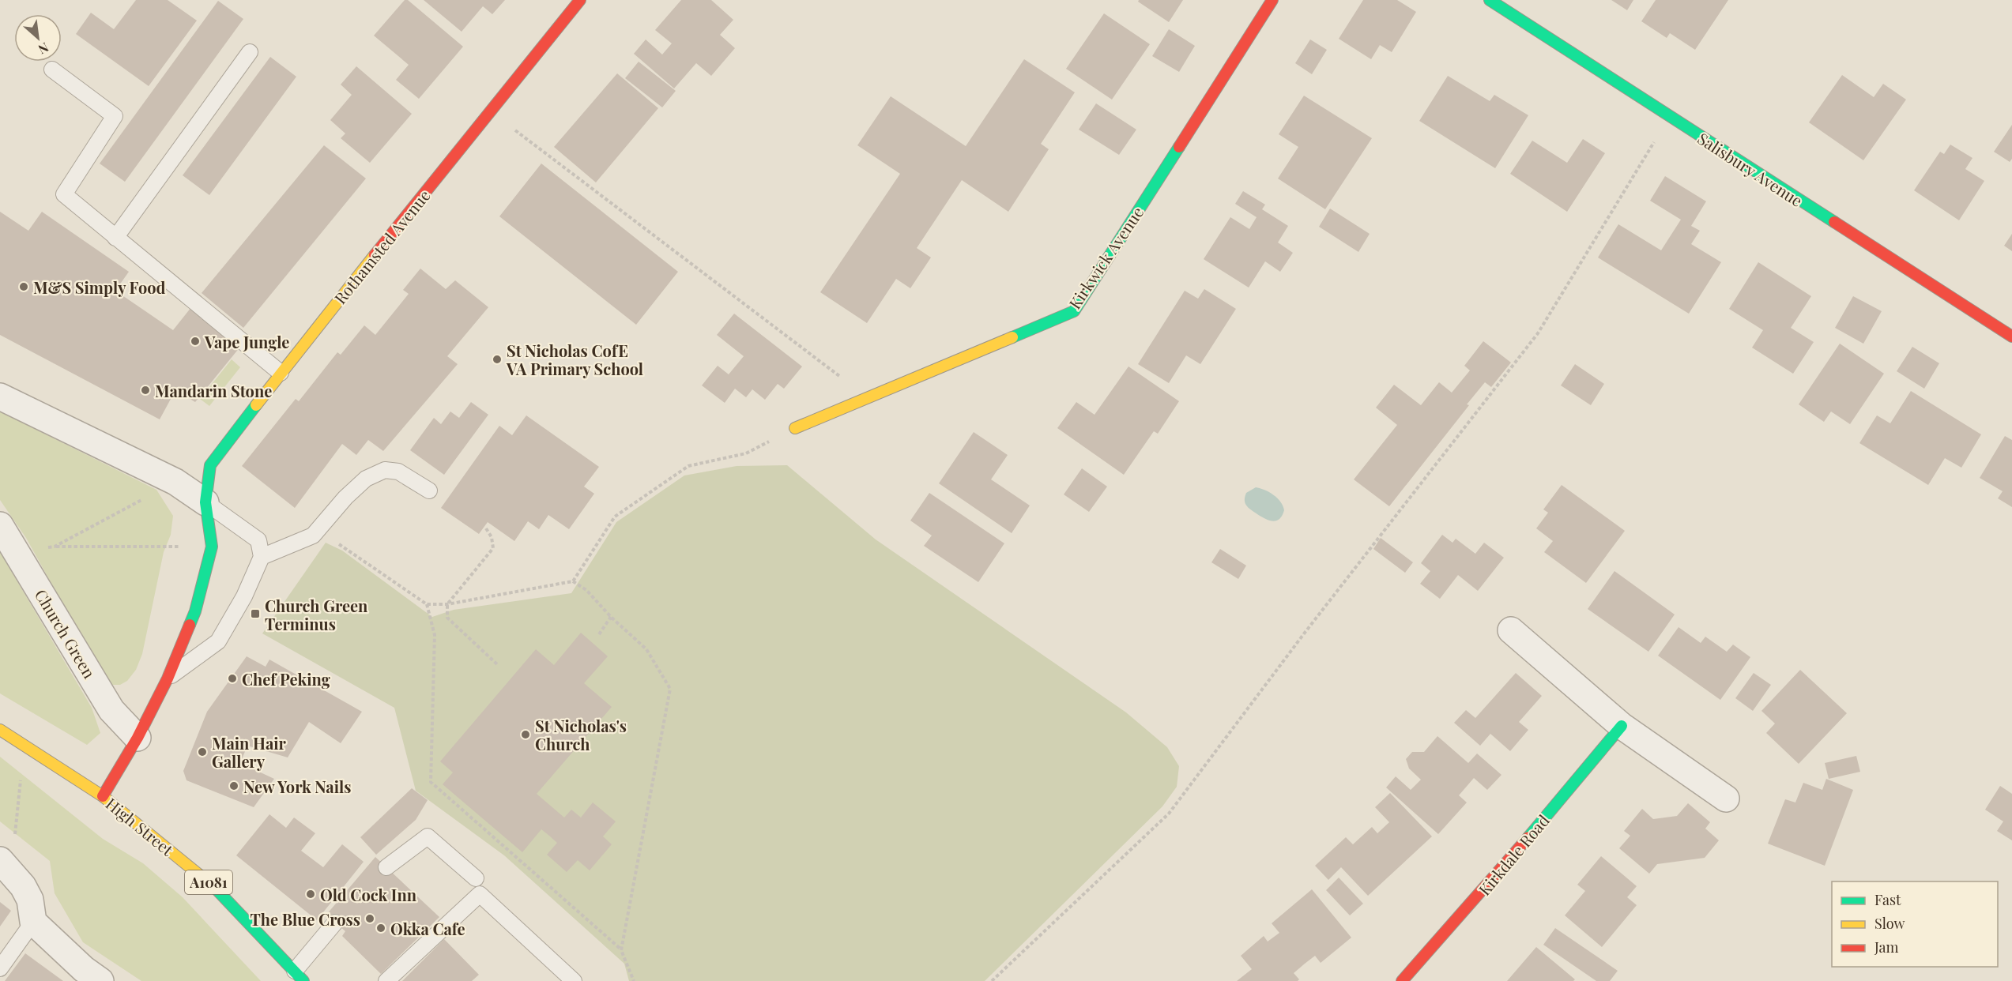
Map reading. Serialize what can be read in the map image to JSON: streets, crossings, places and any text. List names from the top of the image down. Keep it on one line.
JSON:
{"streets":{"street":["Salisbury Avenue","Rothamsted Avenue","Kirkwick Avenue","Church Green","High Street","Kirkdale Road","A1081"]},"places":{"other":["M&S Simply Food","Vape Jungle","St Nicholas CofE VA Primary School","Mandarin Stone","Chef Peking","St Nicholas's Church","Main Hair Gallery","New York Nails","Old Cock Inn","The Blue Cross","Okka Cafe"],"transit":["Church Green Terminus"]},"legend":["Fast","Slow","Jam"],"north":"bottom right"}
